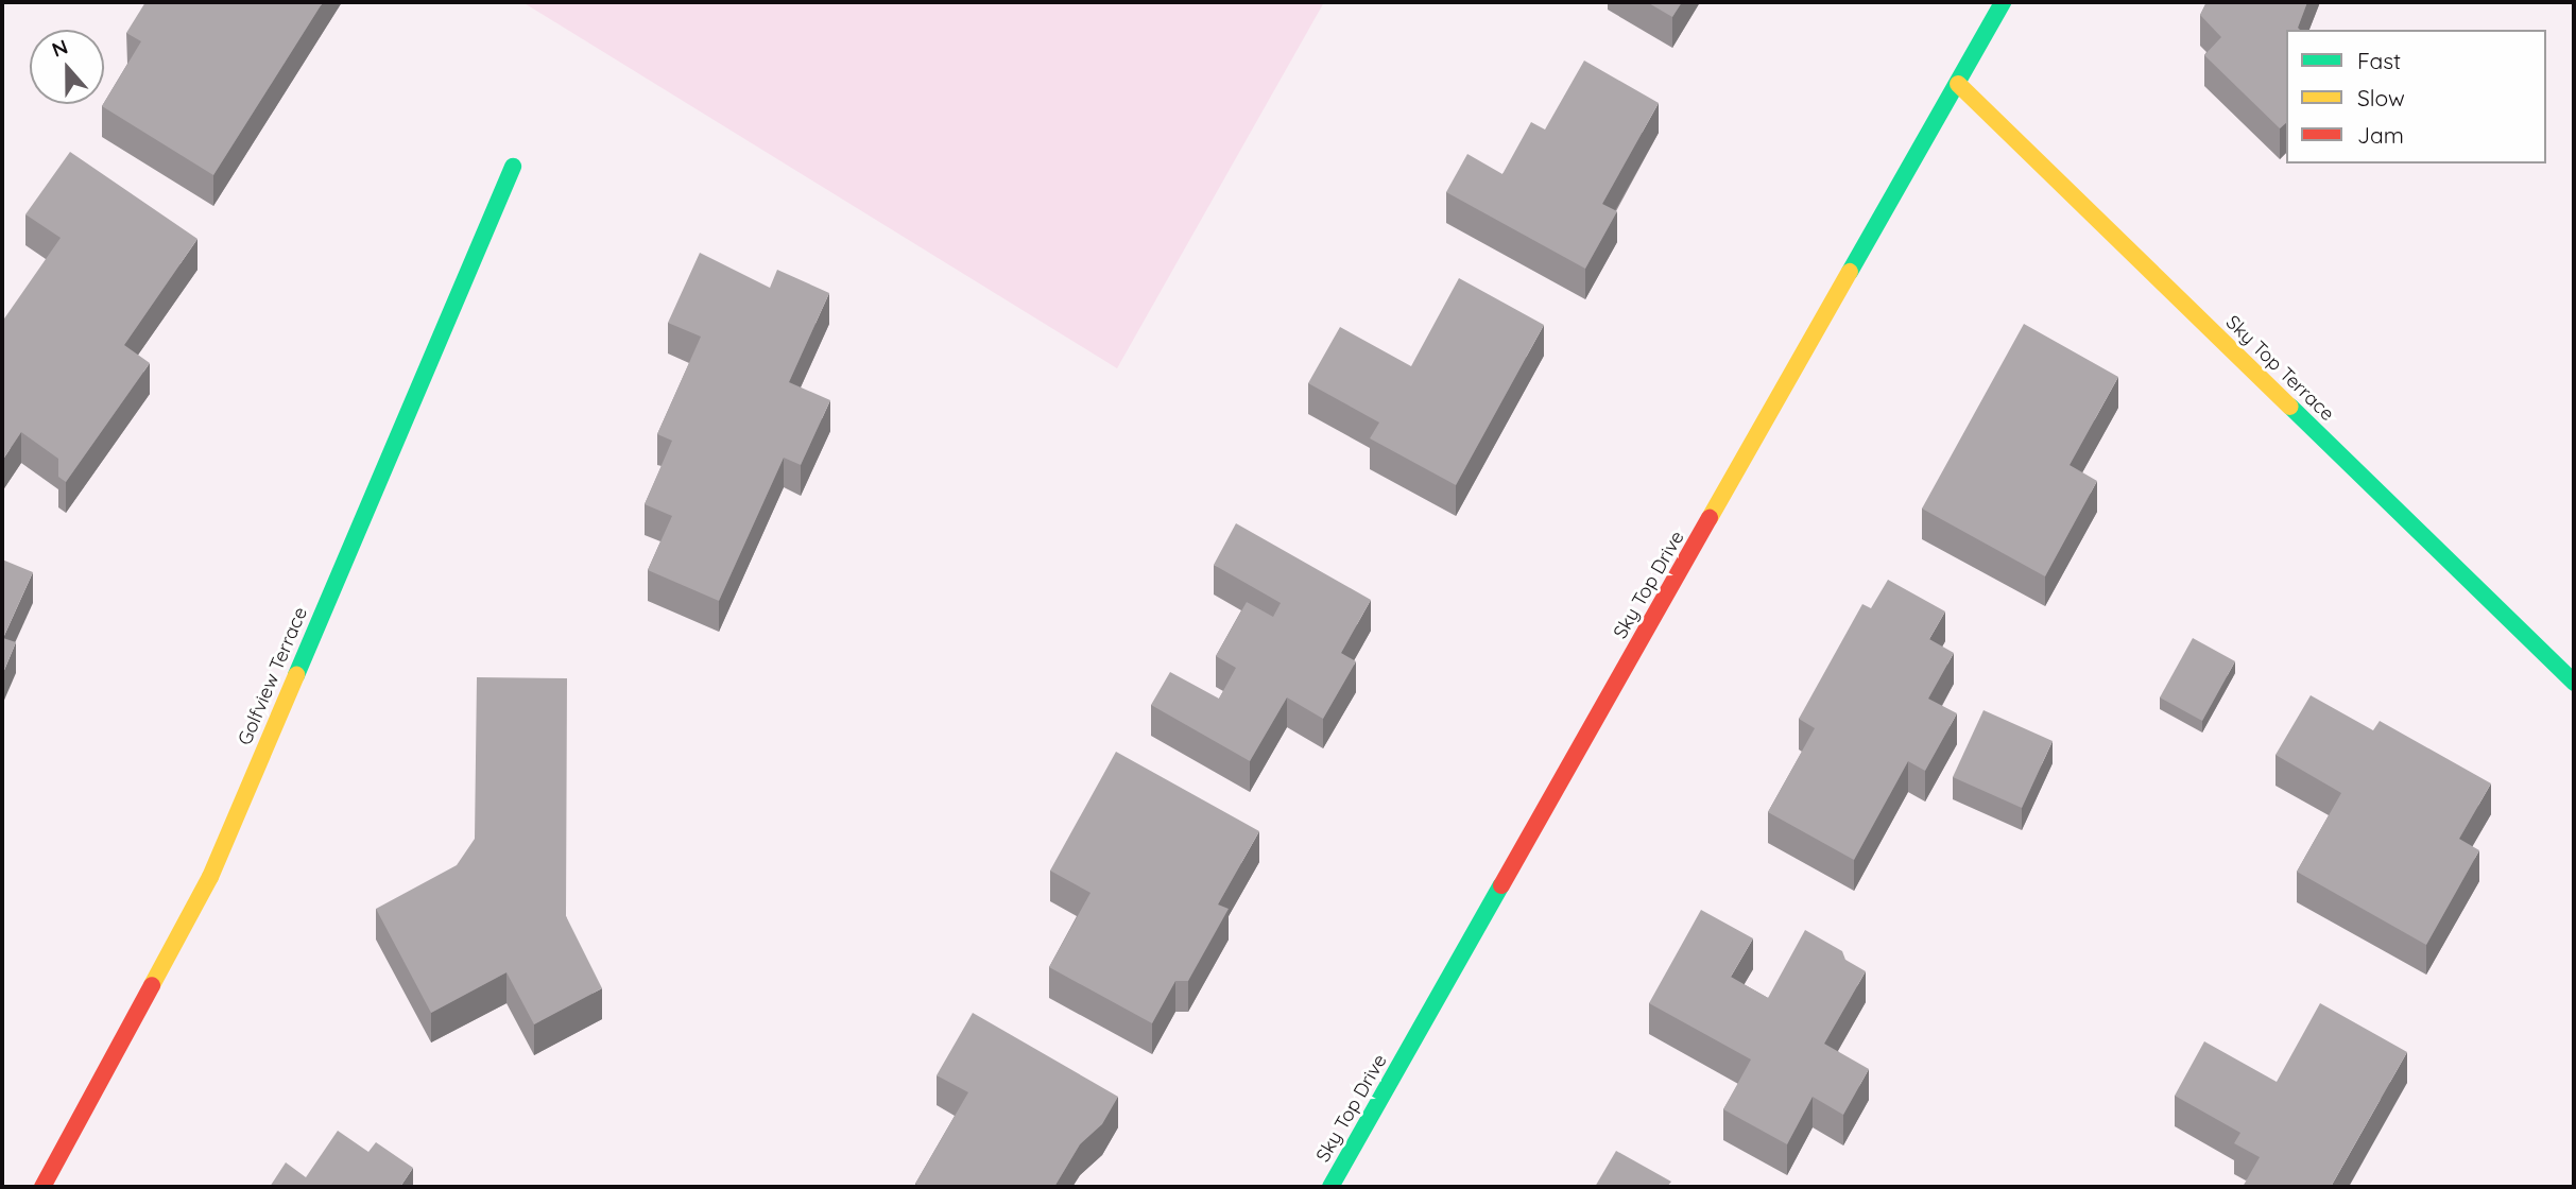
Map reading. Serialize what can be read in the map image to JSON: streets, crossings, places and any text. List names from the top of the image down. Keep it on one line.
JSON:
{"streets":{"street":["Sky Top Terrace","Sky Top Drive","Golfview Terrace"]},"crossings":[["Sky Top Terrace","Sky Top Drive"]],"legend":["Fast","Slow","Jam"],"north":"top"}
